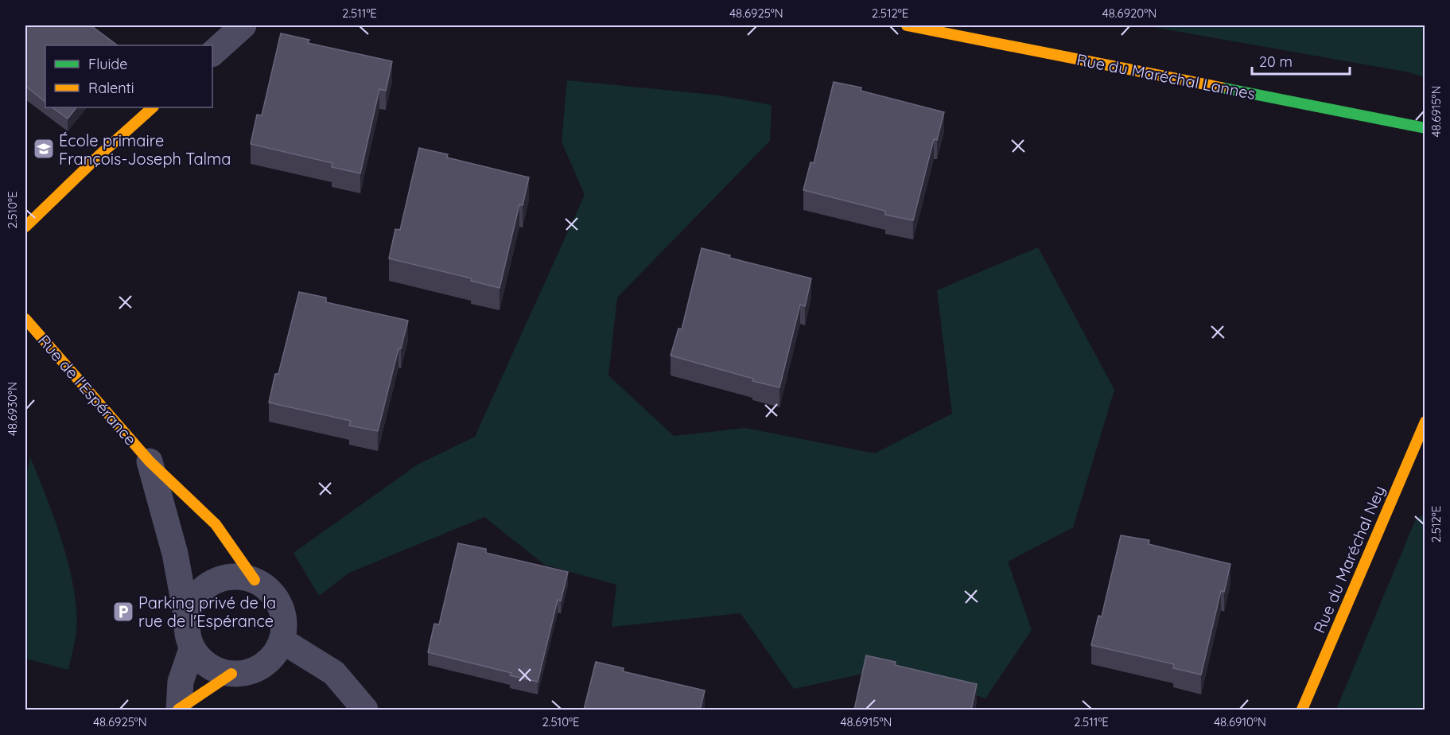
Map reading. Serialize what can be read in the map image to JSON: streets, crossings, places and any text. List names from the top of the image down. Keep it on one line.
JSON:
{"streets":{"street":["Rue du Maréchal Lannes","Rue de l'Espérance","Rue du Maréchal Ney"]},"places":{"school or university":["École primaire François-Joseph Talma"],"parking":["Parking privé de la rue de l'Espérance"]},"legend":["Fluide","Ralenti"],"scale_bar":"20 m","coordinates":["2.511°E","48.6925°N","2.512°E","48.6920°N","48.6915°N","2.510°E","48.6930°N","48.6910°N"]}
